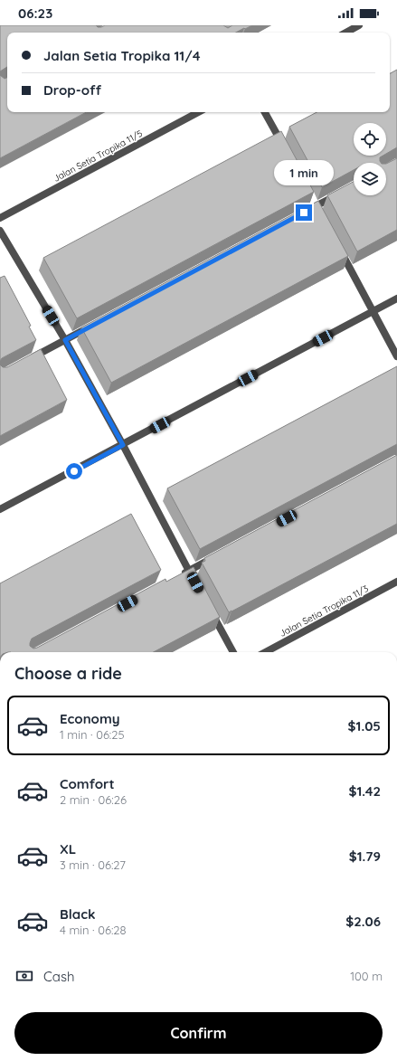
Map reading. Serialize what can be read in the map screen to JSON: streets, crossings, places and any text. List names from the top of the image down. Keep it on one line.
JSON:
{"streets":{"street":["Jalan Setia Tropika 11/5","Jalan Setia Tropika 11/3"]},"page":{"status":"06:23","banner":["Jalan Setia Tropika 11/4","Drop-off"],"bubble":"1 min","heading":"Choose a ride","list":[{"name":"Economy","note":"1 min · 06:25","value":"$1.05"},{"name":"Comfort","note":"2 min · 06:26","value":"$1.42"},{"name":"XL","note":"3 min · 06:27","value":"$1.79"},{"name":"Black","note":"4 min · 06:28","value":"$2.06"}],"pay":["Cash","100 m"],"buttons":"Confirm"}}
